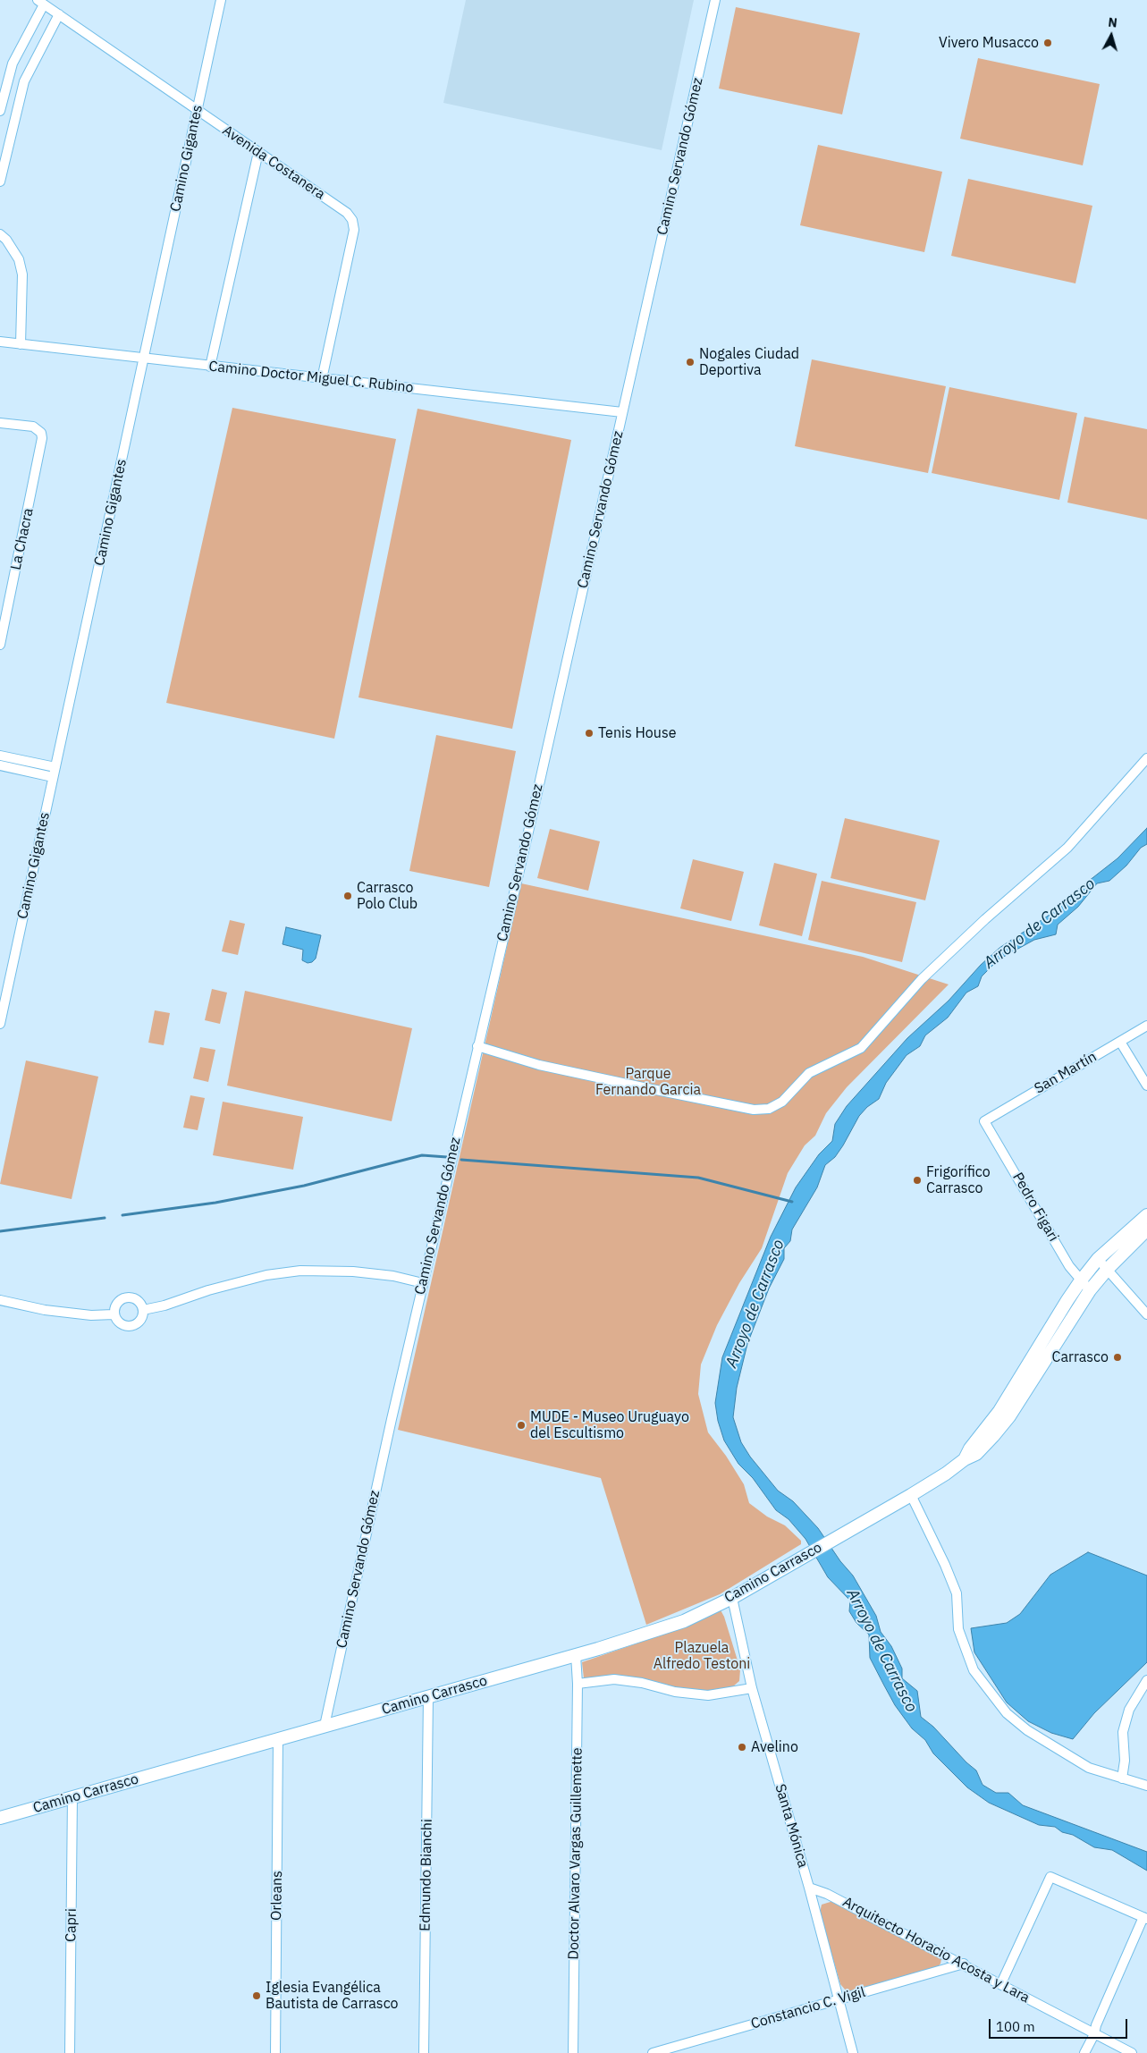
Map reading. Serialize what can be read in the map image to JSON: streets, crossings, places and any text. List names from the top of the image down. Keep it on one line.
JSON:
{"streets":{"main road":["Camino Carrasco"],"street":["Camino Servando Gómez","Camino Gigantes","Avenida Costanera","Camino Doctor Miguel C. Rubino","La Chacra","San Martín","Pedro Figari","Santa Mónica","Doctor Alvaro Vargas Guillemette","Edmundo Bianchi","Orleans","Capri","Arquitecto Horacio Acosta y Lara","Constancio C. Vigil"]},"crossings":[["Camino Servando Gómez","Camino Doctor Miguel C. Rubino"],["Camino Servando Gómez","Camino Carrasco"],["Camino Gigantes","Avenida Costanera"],["Camino Gigantes","Camino Doctor Miguel C. Rubino"],["Avenida Costanera","Camino Doctor Miguel C. Rubino"],["San Martín","Pedro Figari"],["Pedro Figari","Camino Carrasco"],["Camino Carrasco","Santa Mónica"],["Camino Carrasco","Doctor Alvaro Vargas Guillemette"],["Camino Carrasco","Edmundo Bianchi"],["Camino Carrasco","Orleans"],["Camino Carrasco","Capri"],["Santa Mónica","Arquitecto Horacio Acosta y Lara"],["Santa Mónica","Constancio C. Vigil"],["Arquitecto Horacio Acosta y Lara","Constancio C. Vigil"]],"water":["Arroyo de Carrasco"],"parks":["Parque Fernando Garcia","Plazuela Alfredo Testoni"],"places":["Vivero Musacco","Nogales Ciudad Deportiva","Tenis House","Carrasco Polo Club","Frigorífico Carrasco","Carrasco","MUDE - Museo Uruguayo del Escultismo","Avelino","Iglesia Evangélica Bautista de Carrasco"],"scale_bar":"100 m","north":"top"}
